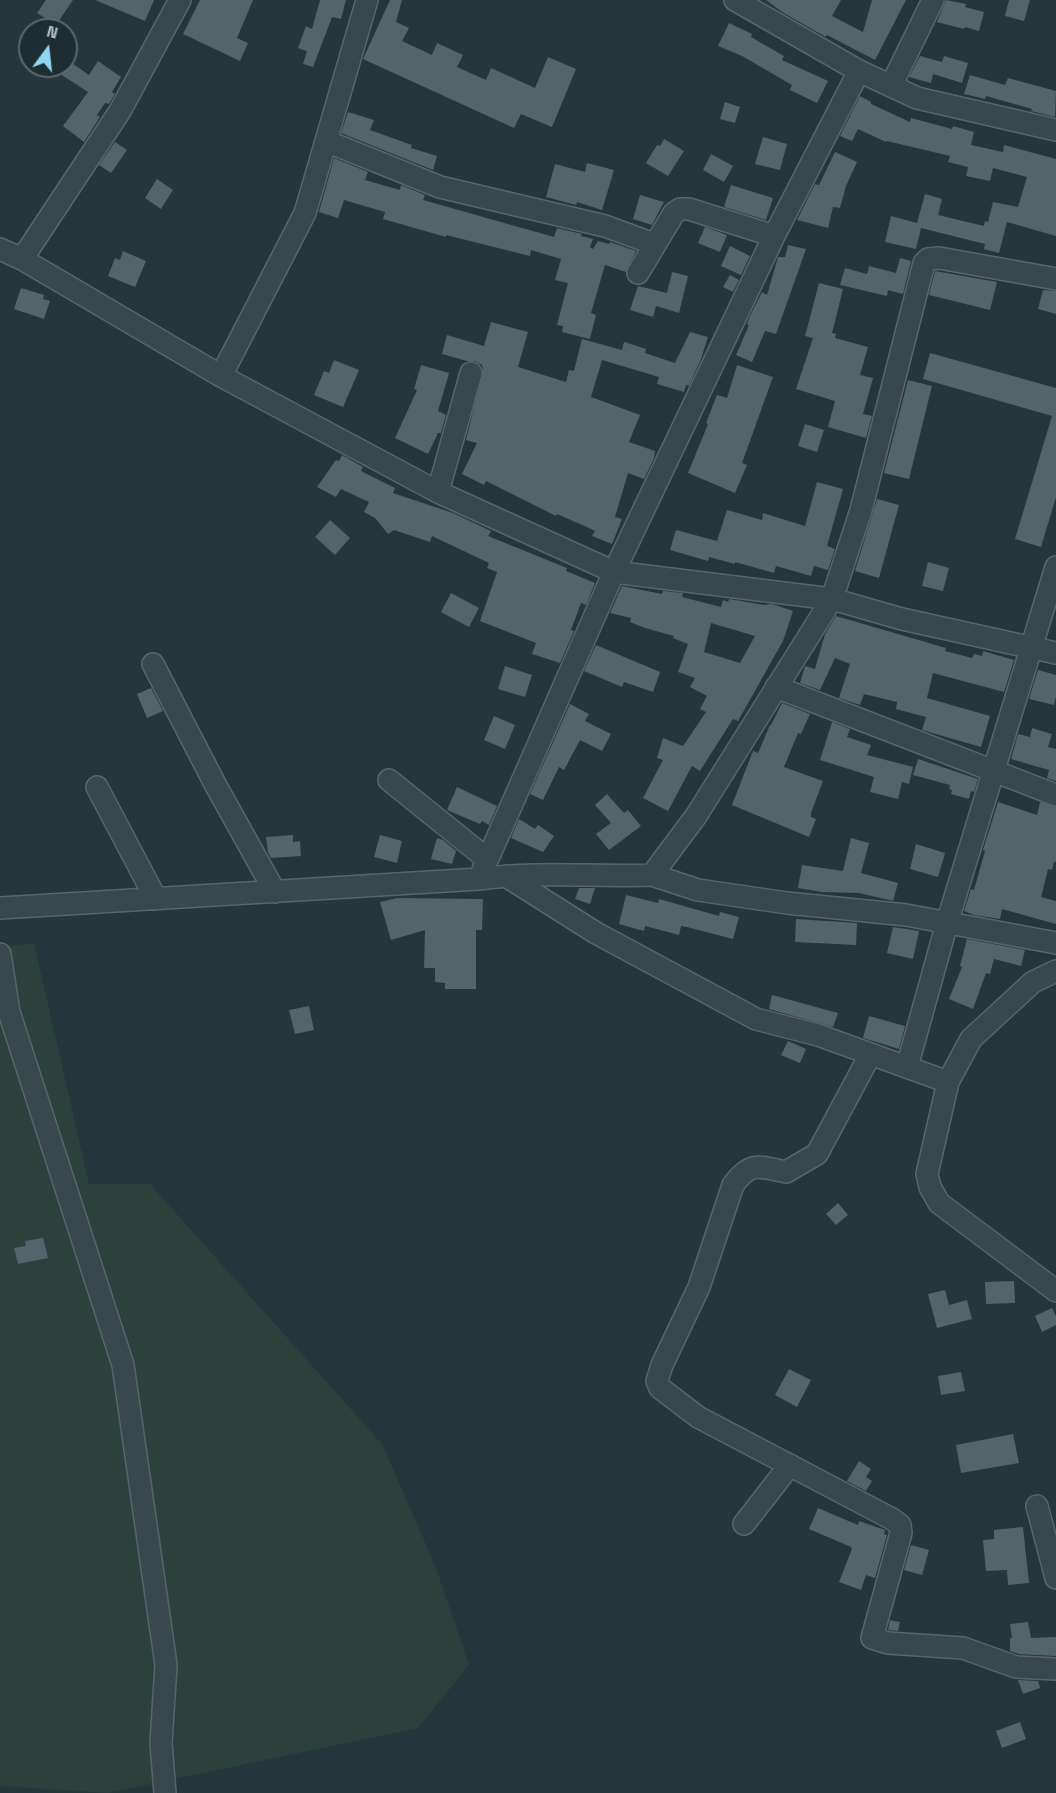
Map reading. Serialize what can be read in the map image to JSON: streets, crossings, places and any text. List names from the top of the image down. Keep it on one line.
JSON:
{"north":"top"}
